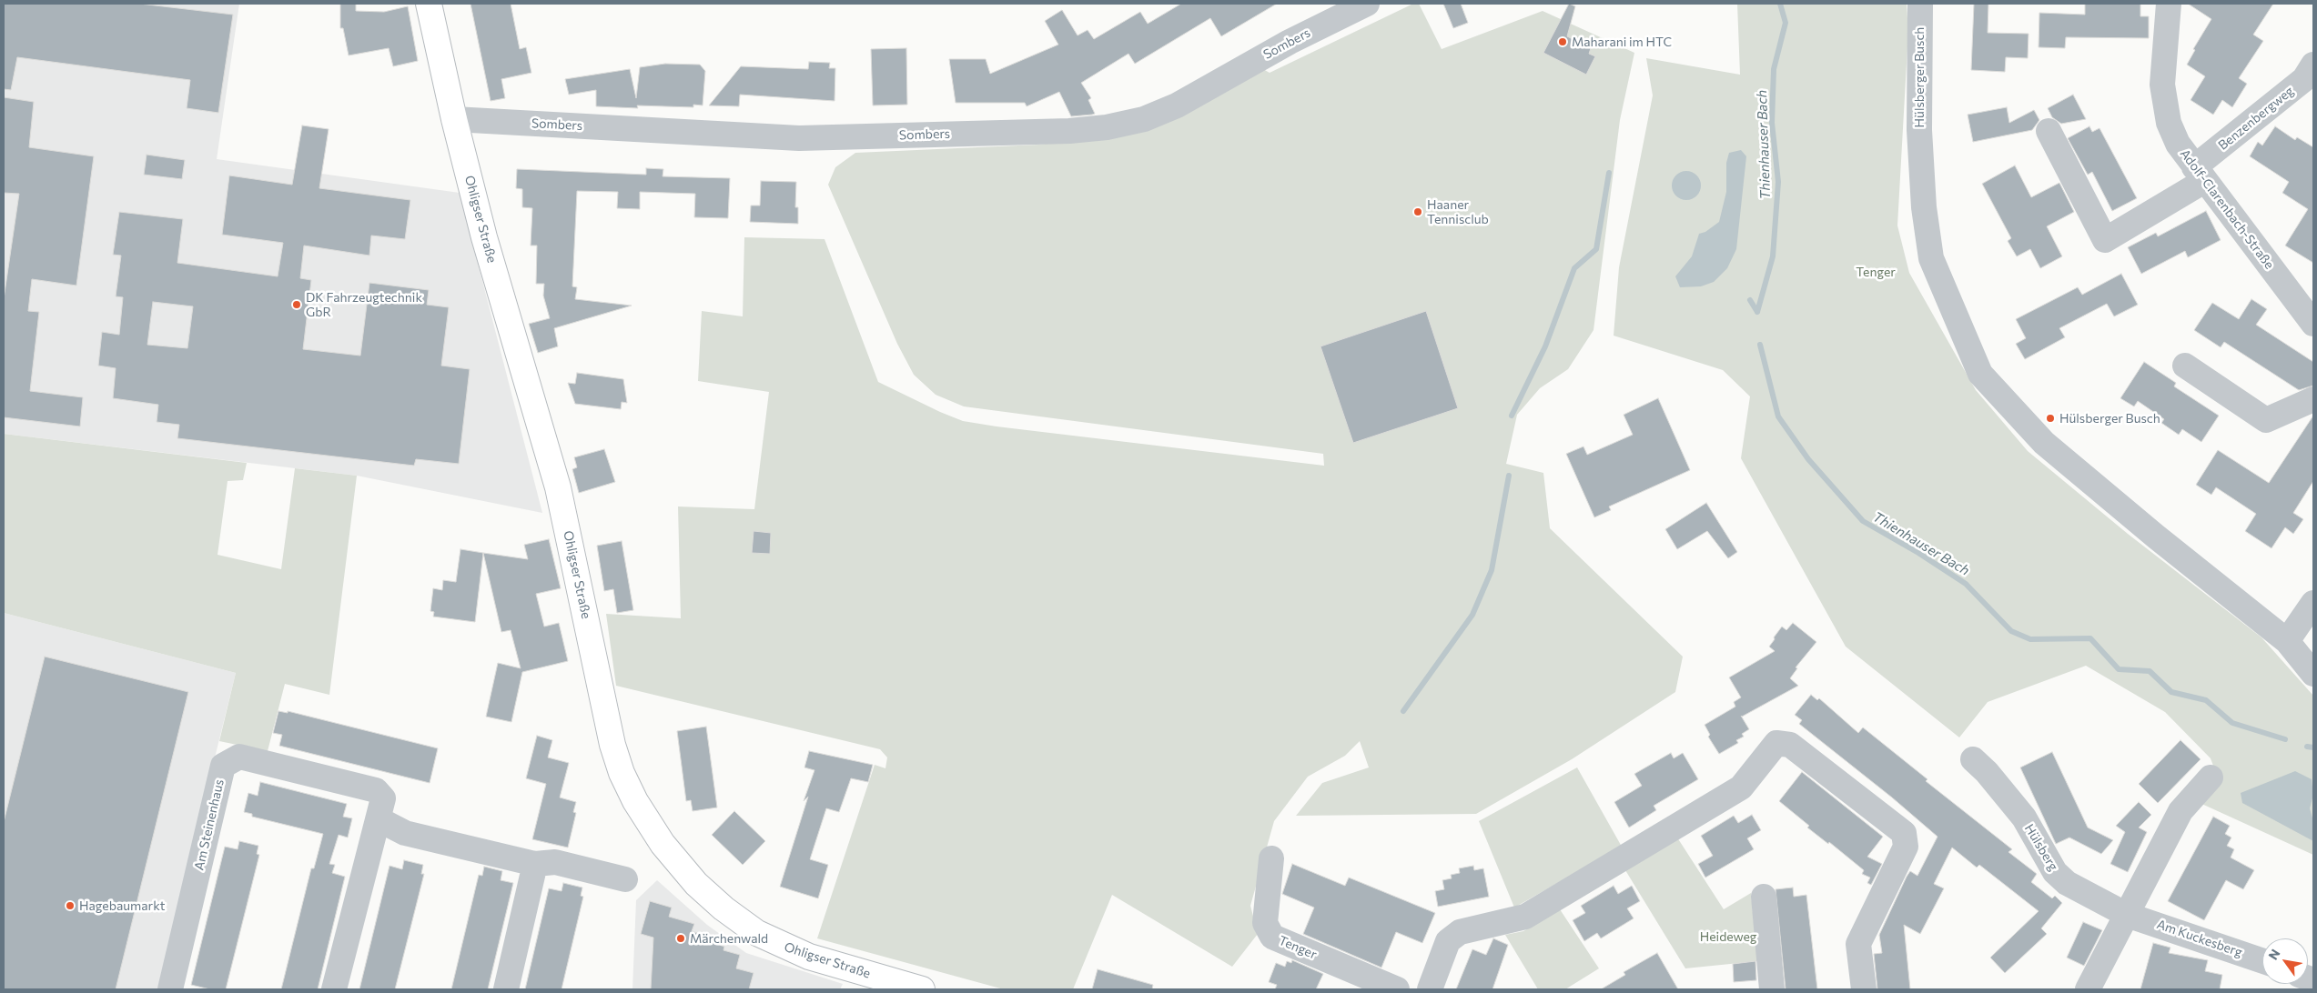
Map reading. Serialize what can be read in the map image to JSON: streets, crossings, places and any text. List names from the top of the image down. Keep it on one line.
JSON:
{"streets":{"main road":["Ohligser Straße"],"street":["Sombers","Hülsberger Busch","Benzenbergweg","Adolf-Clarenbach-Straße","Am Steinenhaus","Hülsberg","Am Kuckesberg","Tenger"]},"crossings":[["Sombers","Ohligser Straße"],["Benzenbergweg","Adolf-Clarenbach-Straße"],["Hülsberg","Am Kuckesberg"]],"water":["Thienhauser Bach"],"parks":["Tenger","Heideweg"],"places":["Maharani im HTC","Haaner Tennisclub","DK Fahrzeugtechnik GbR","Hülsberger Busch","Hagebaumarkt","Märchenwald"],"north":"top left"}
